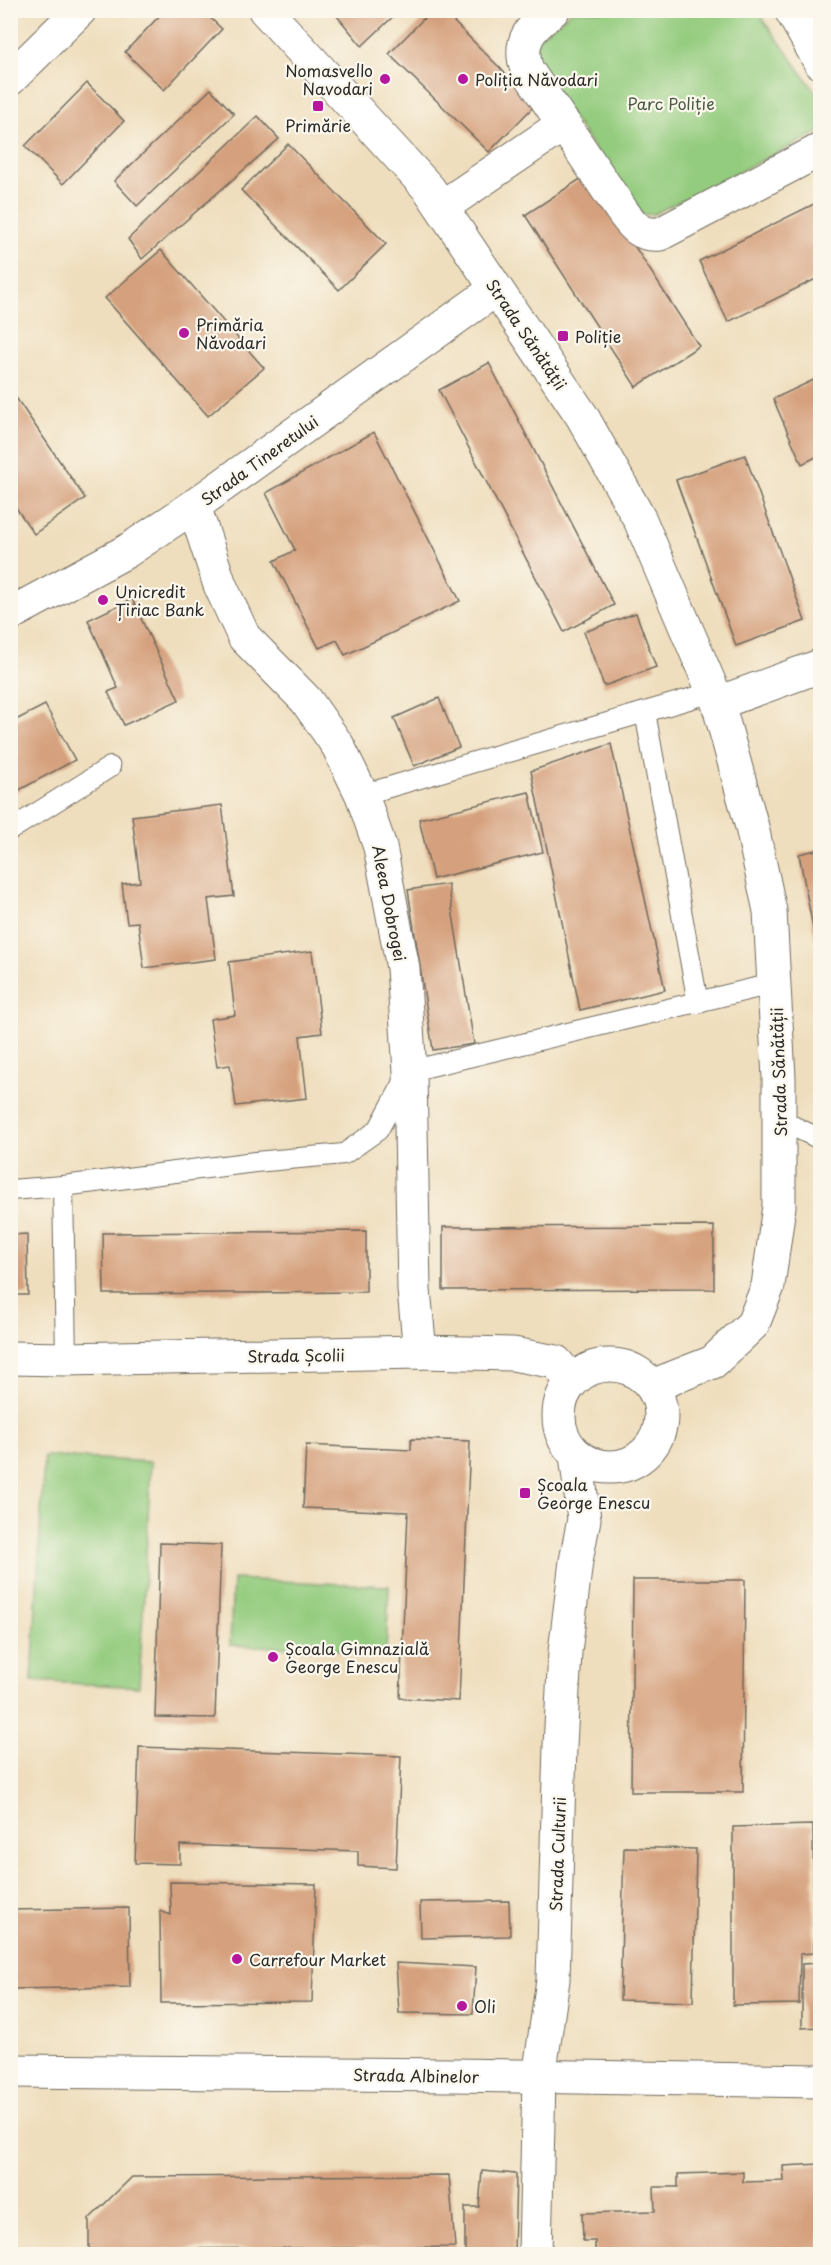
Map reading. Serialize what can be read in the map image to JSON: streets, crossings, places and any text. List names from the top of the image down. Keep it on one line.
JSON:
{"streets":{"street":["Strada Sănătății","Strada Tineretului","Aleea Dobrogei","Strada Școlii","Strada Culturii","Strada Albinelor"]},"crossings":[["Strada Sănătății","Strada Tineretului"],["Strada Sănătății","Strada Școlii"],["Strada Sănătății","Strada Culturii"],["Strada Tineretului","Aleea Dobrogei"],["Aleea Dobrogei","Strada Școlii"],["Strada Școlii","Strada Culturii"],["Strada Culturii","Strada Albinelor"]],"parks":["Parc Poliție"],"places":{"other":["Nomasvello Navodari","Poliția Năvodari","Primăria Năvodari","Unicredit Țiriac Bank","Școala Gimnazială George Enescu","Carrefour Market","Oli"],"transit":["Primărie","Poliție","Școala George Enescu"]}}
